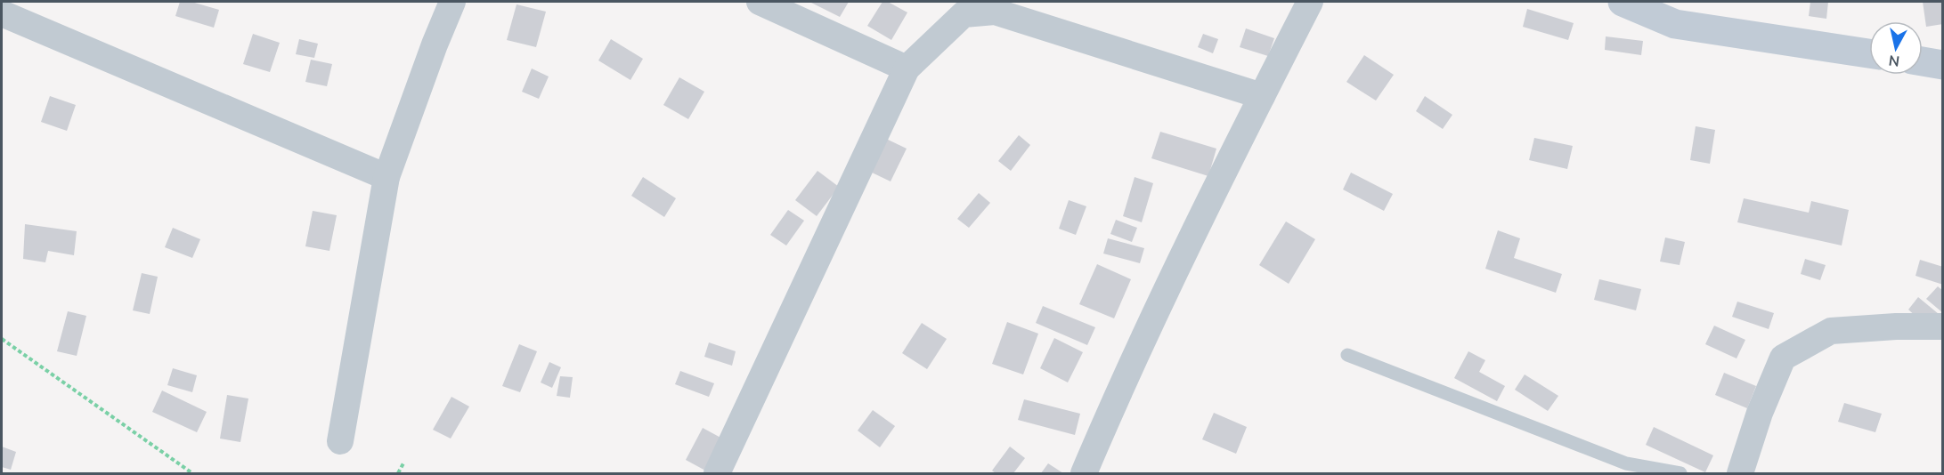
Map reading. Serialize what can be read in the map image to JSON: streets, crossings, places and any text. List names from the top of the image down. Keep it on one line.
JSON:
{"north":"bottom"}
